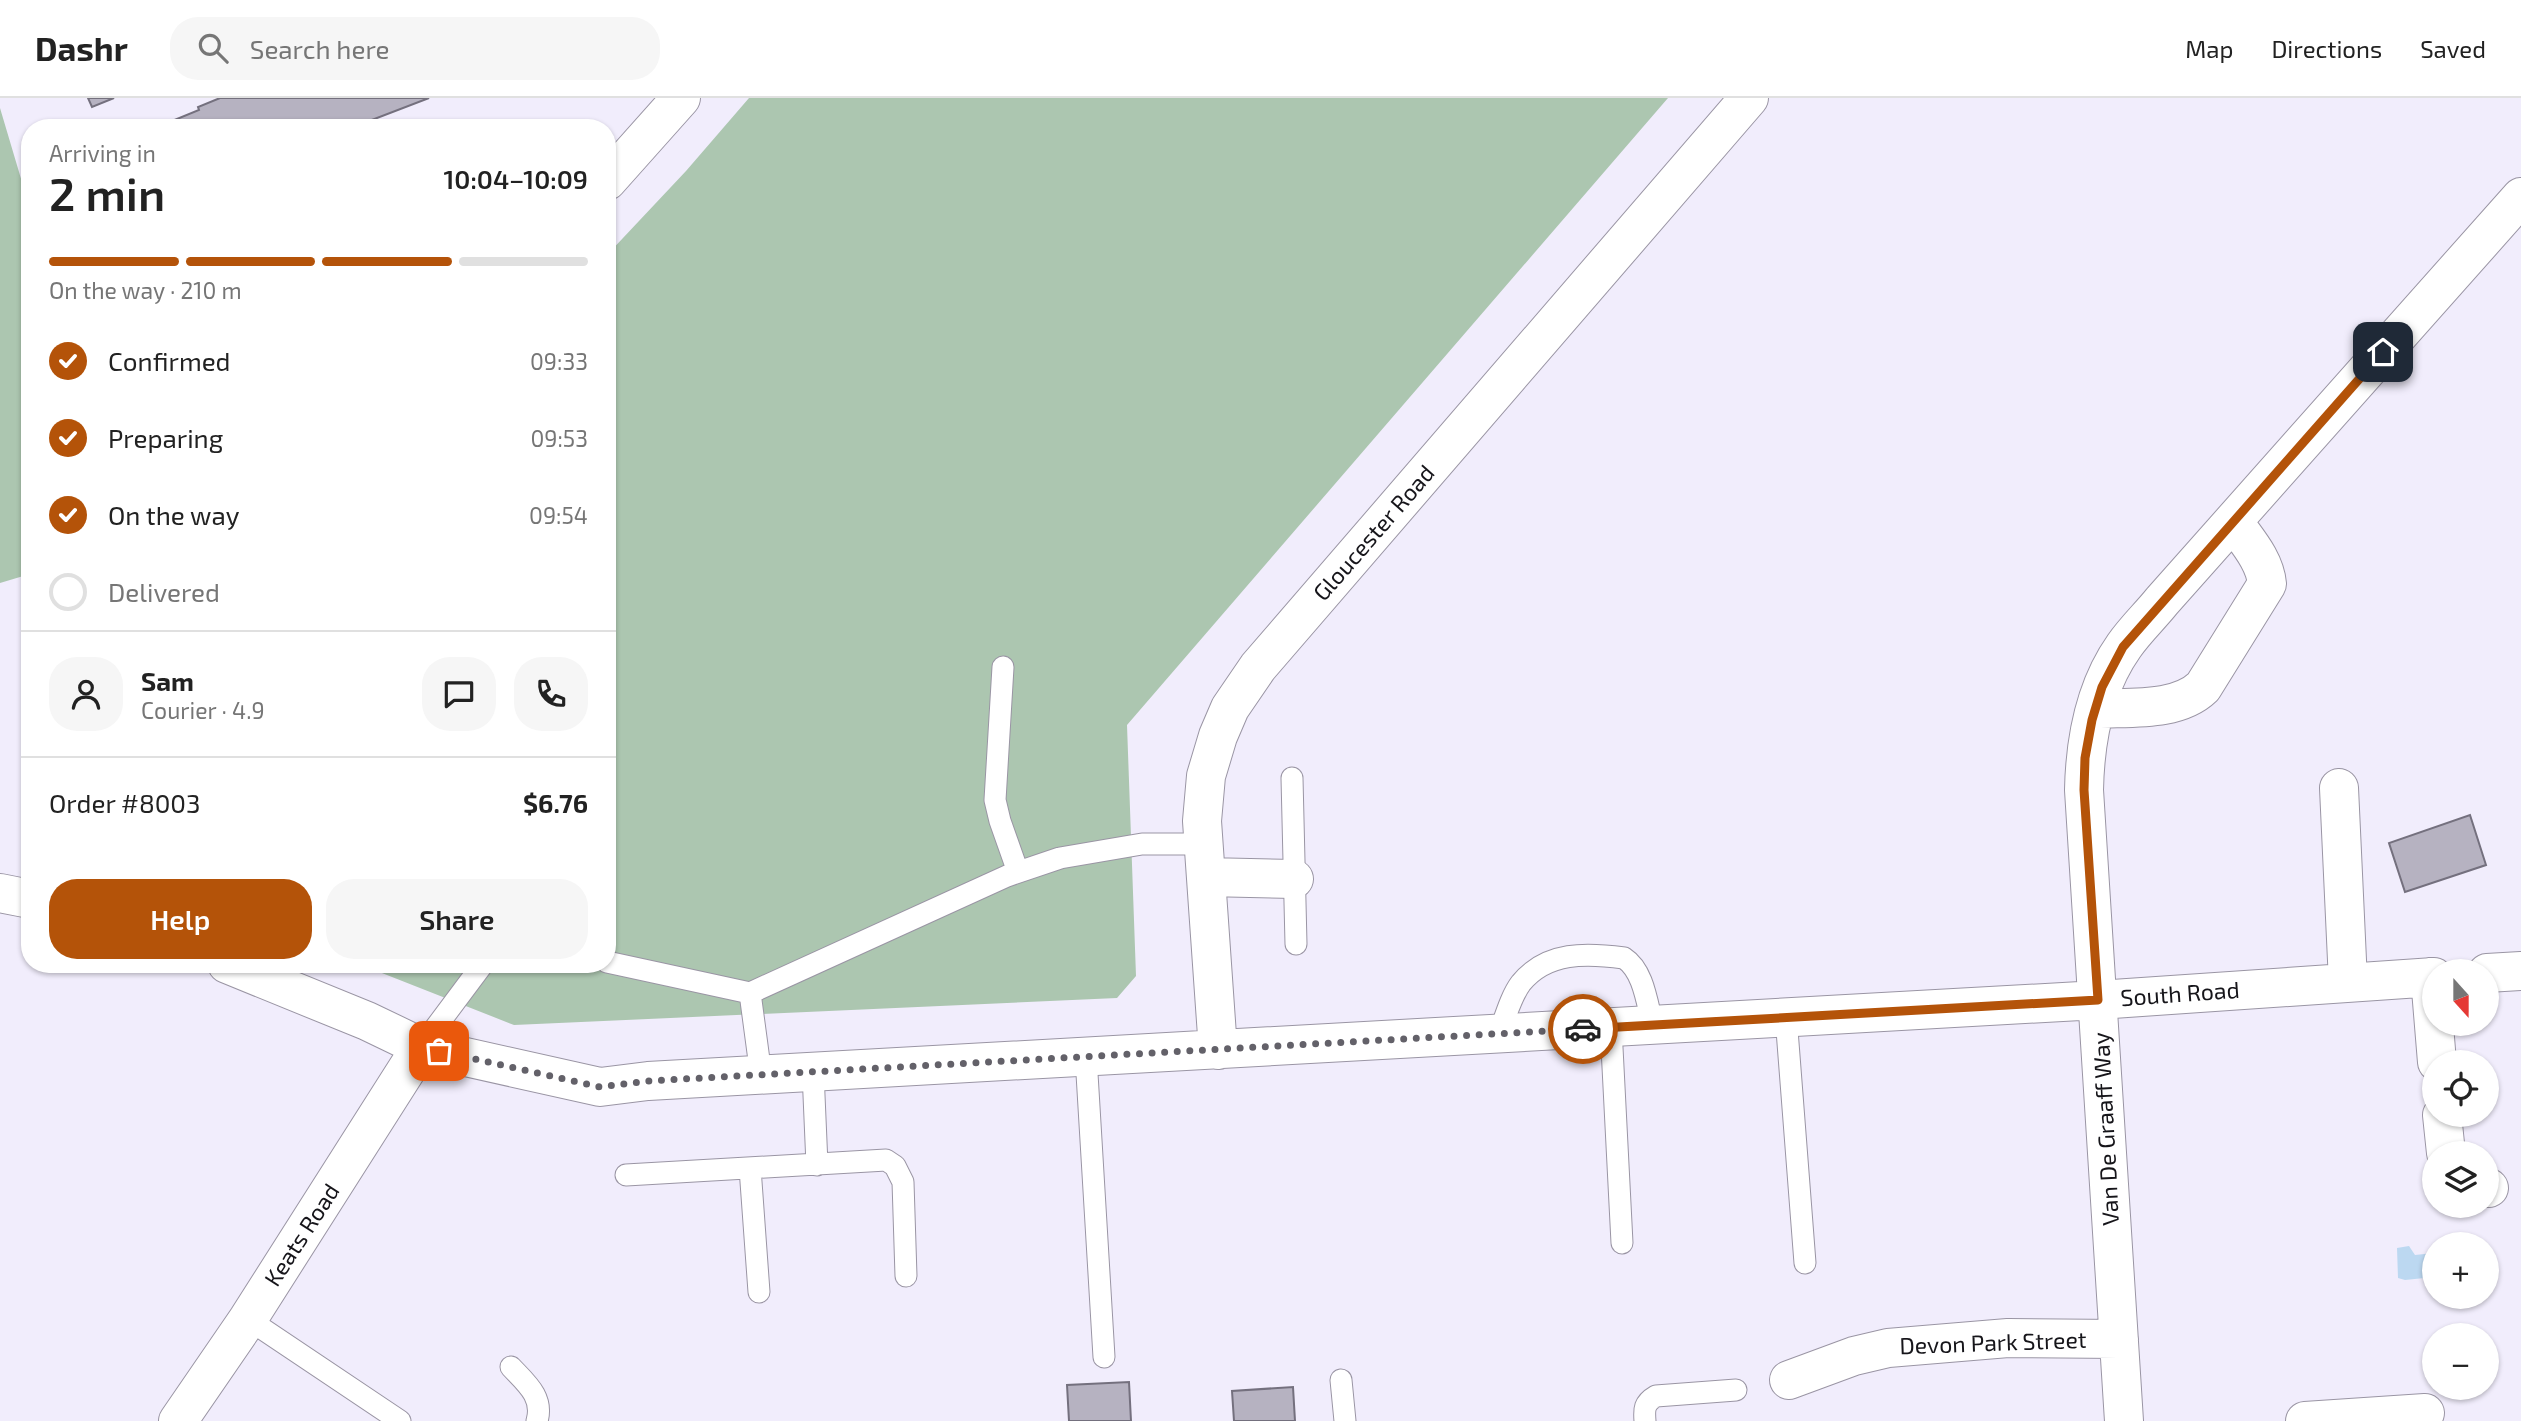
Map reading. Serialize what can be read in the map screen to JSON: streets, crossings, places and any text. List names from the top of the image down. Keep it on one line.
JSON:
{"streets":{"street":["Gloucester Road","South Road","Van De Graaff Way","Keats Road","Devon Park Street"]},"crossings":[["Gloucester Road","South Road"],["South Road","Van De Graaff Way"],["South Road","Keats Road"],["Van De Graaff Way","Devon Park Street"]],"north":"bottom","page":{"header":"Dashr","search":"Search here","nav":["Map","Directions","Saved"],"heading":["2 min","Arriving in","10:04–10:09"],"panel":["Sam","Courier · 4.9","Order #8003","$6.76"],"bar":"On the way · 210 m","list":[["Confirmed","09:33"],["Preparing","09:53"],["On the way","09:54"],"Delivered"],"buttons":["Help","Share"],"map_buttons":["+","−"]}}
